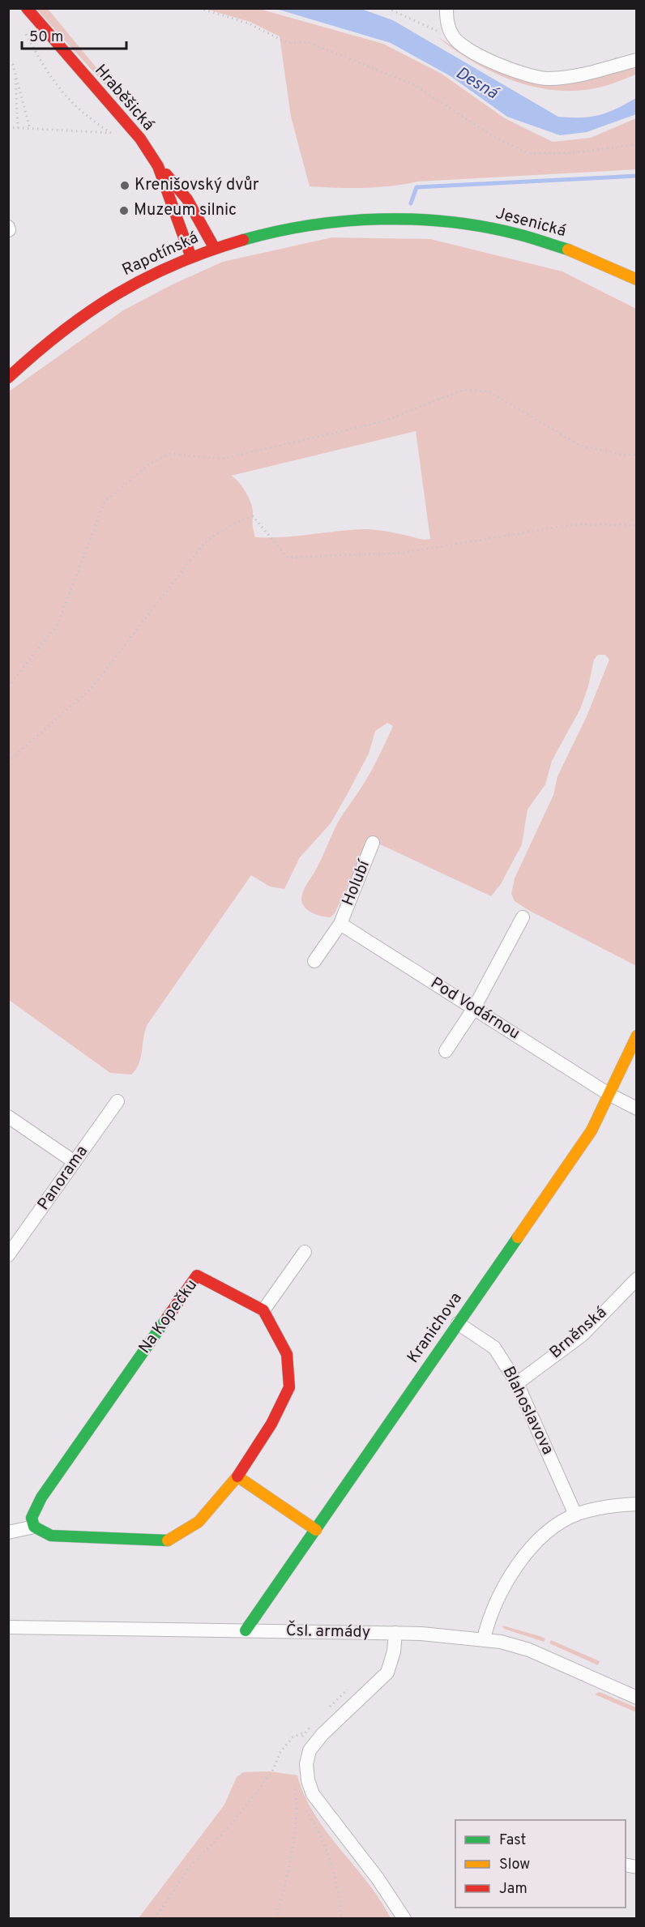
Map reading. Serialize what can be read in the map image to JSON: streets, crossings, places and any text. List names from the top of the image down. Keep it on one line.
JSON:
{"streets":{"street":["Hraběšická","Jesenická","Rapotínská","Holubí","Pod Vodárnou","Panorama","Na Kopečku","Kranichova","Brněnská","Blahoslavova","Čsl. armády"]},"crossings":[["Hraběšická","Rapotínská"],["Jesenická","Rapotínská"],["Holubí","Pod Vodárnou"],["Pod Vodárnou","Kranichova"],["Kranichova","Blahoslavova"],["Kranichova","Čsl. armády"],["Brněnská","Blahoslavova"]],"water":["Desná"],"places":["Krenišovský dvůr","Muzeum silnic"],"legend":["Fast","Slow","Jam"],"scale_bar":"50 m"}
